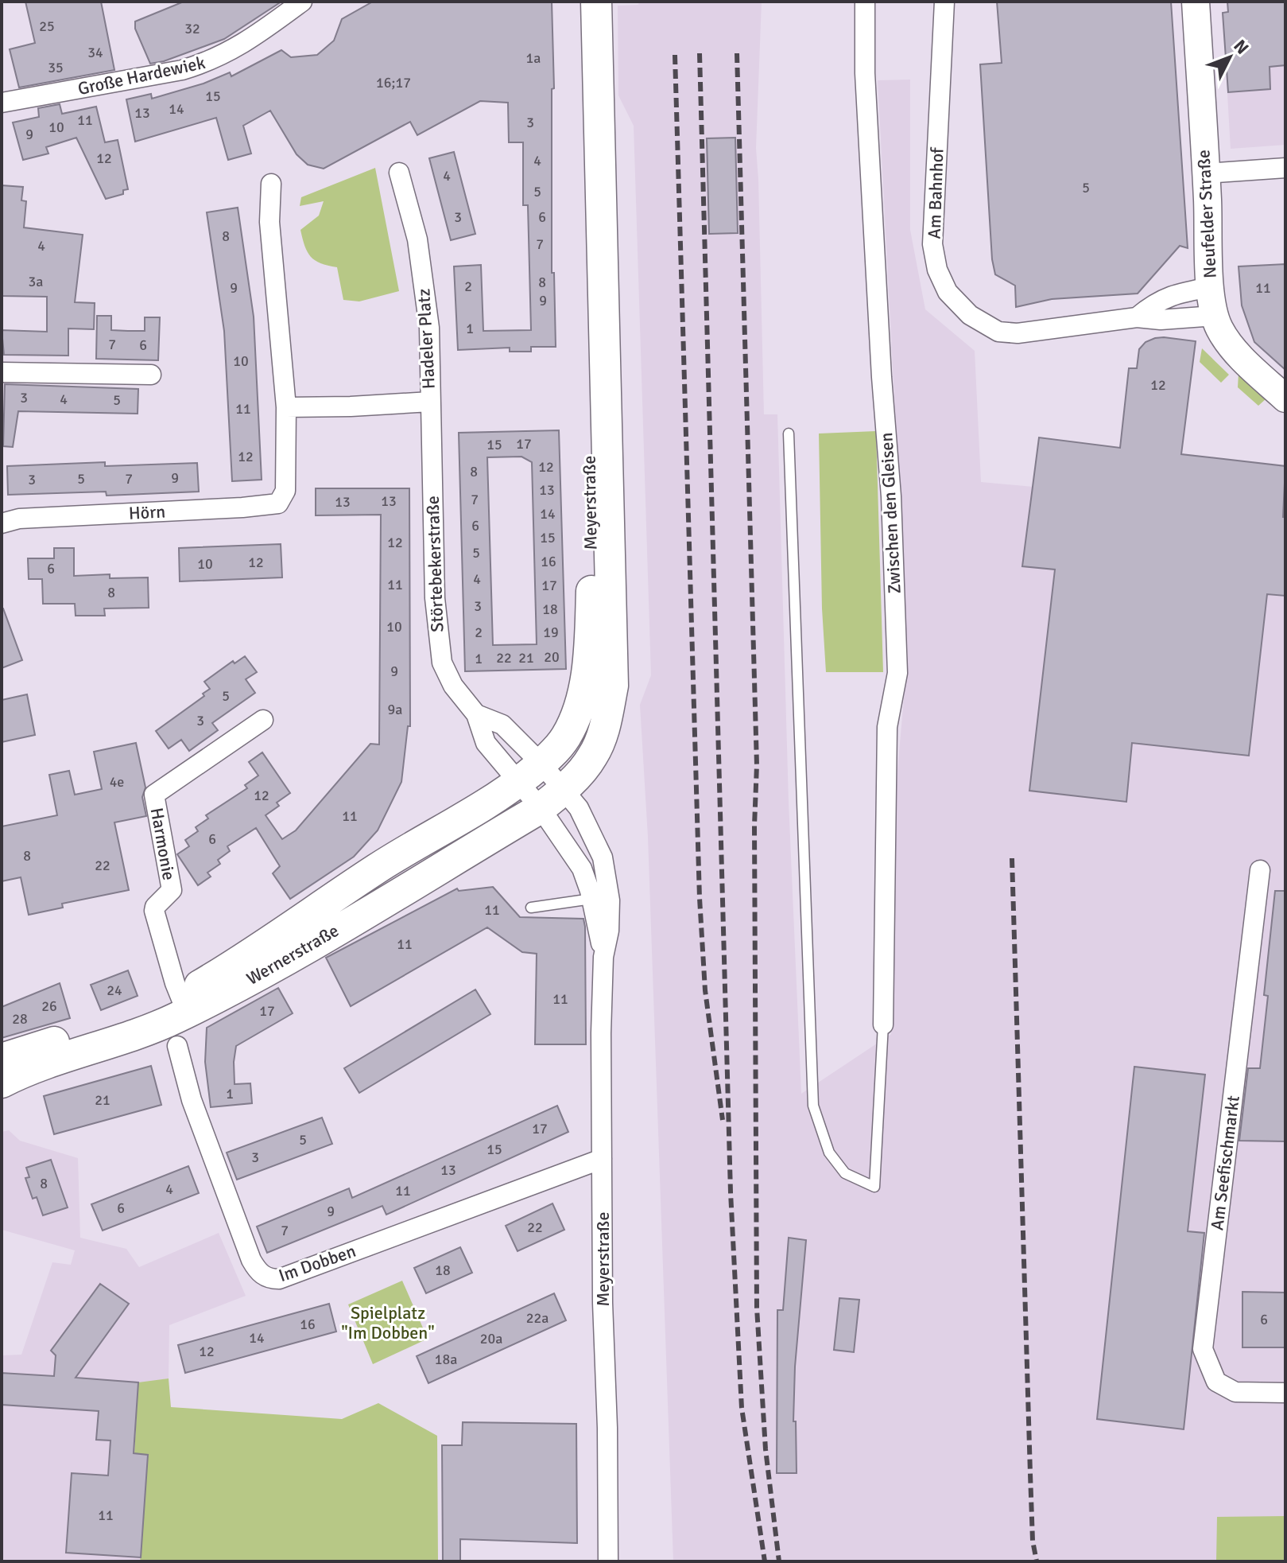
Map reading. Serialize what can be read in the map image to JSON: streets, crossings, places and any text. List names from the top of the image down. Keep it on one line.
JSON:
{"streets":{"main road":["Meyerstraße","Wernerstraße"],"street":["Große Hardewiek","Am Bahnhof","Neufelder Straße","Hadeler Platz","Hörn","Zwischen den Gleisen","Störtebekerstraße","Harmonie","Am Seefischmarkt","Im Dobben"]},"crossings":[["Am Bahnhof","Neufelder Straße"],["Hadeler Platz","Hörn"],["Hadeler Platz","Störtebekerstraße"],["Meyerstraße","Störtebekerstraße"],["Meyerstraße","Wernerstraße"],["Meyerstraße","Im Dobben"],["Störtebekerstraße","Wernerstraße"],["Harmonie","Wernerstraße"]],"parks":["Spielplatz \"Im Dobben\""],"house_numbers":["25","32","34","1a","35","16;17","15","14","13","11","3","10","9","12","4","4","5","5","3","6","8","7","4","3a","8","2","9","11","9","1","7","6","10","12","3","4","5","11","17","15","12","12","8","9","5","7","3","13","7","13","13","14","6","15","12","5","16","12","10","6","4","11","17","8","3","18","10","2","19","20","22","21","1","9","5","9a","3","4e","12","11","6","8","22","11","11","24","11","26","17","28","1","21","17","5","15","3","13","8","4","11","6","9","22","7","18","22a","6","16","14","20a","12","18a","11"],"north":"top right"}
